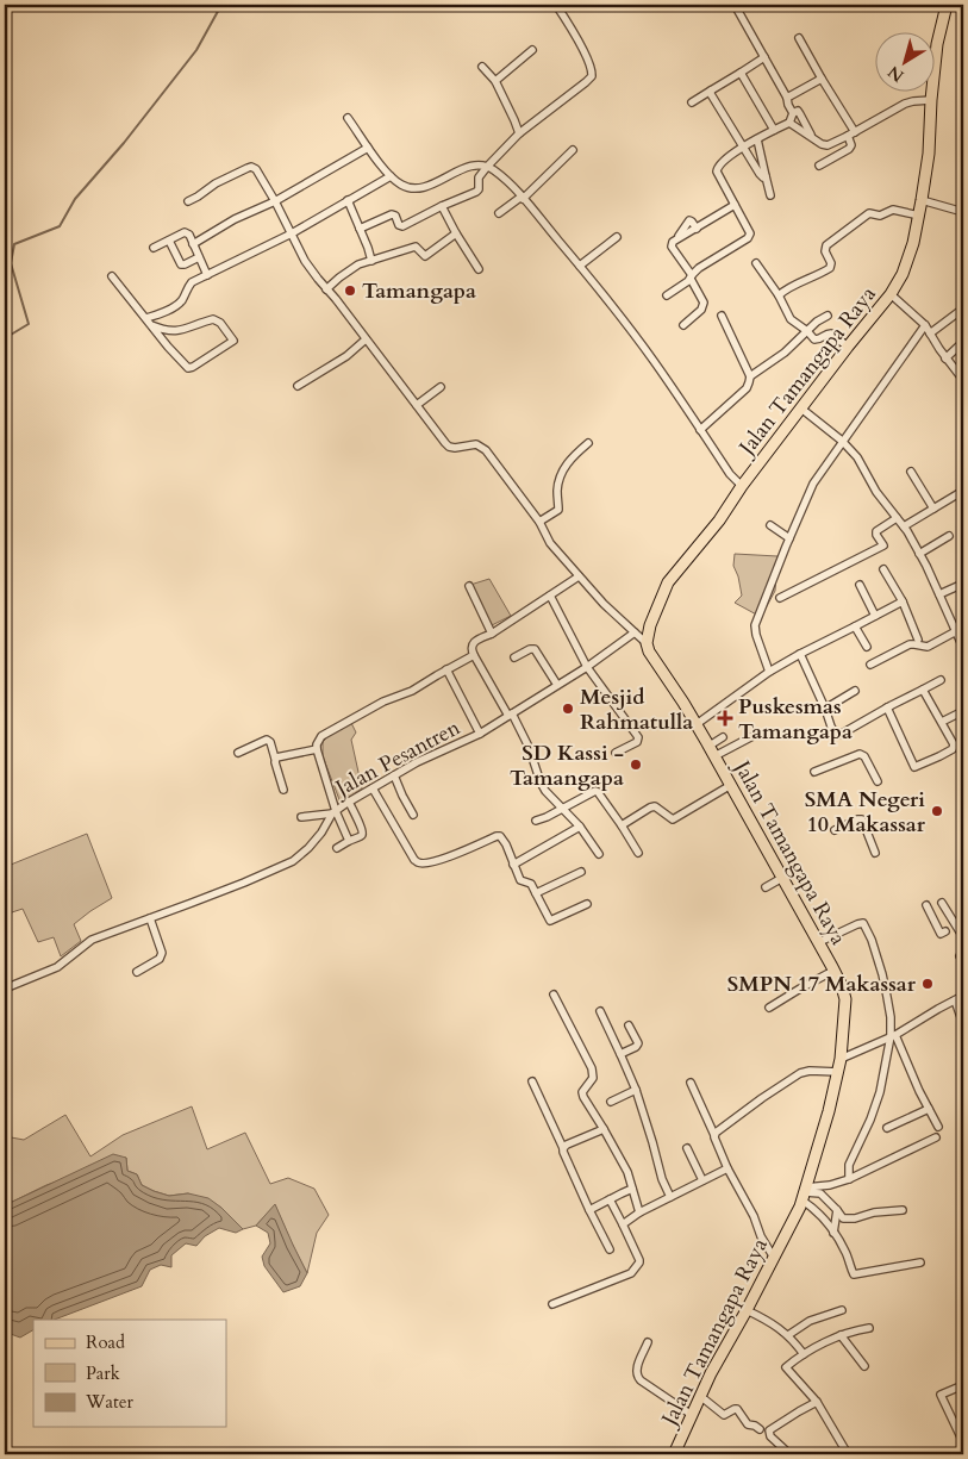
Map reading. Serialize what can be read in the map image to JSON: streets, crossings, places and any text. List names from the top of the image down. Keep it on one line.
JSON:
{"streets":{"main road":["Jalan Tamangapa Raya"],"street":["Jalan Pesantren"]},"places":{"other":["Tamangapa","Mesjid Rahmatulla","SD Kassi - Tamangapa","SMA Negeri 10 Makassar","SMPN 17 Makassar"],"health":["Puskesmas Tamangapa"]},"legend":["Road","Park","Water"],"north":"bottom left"}
